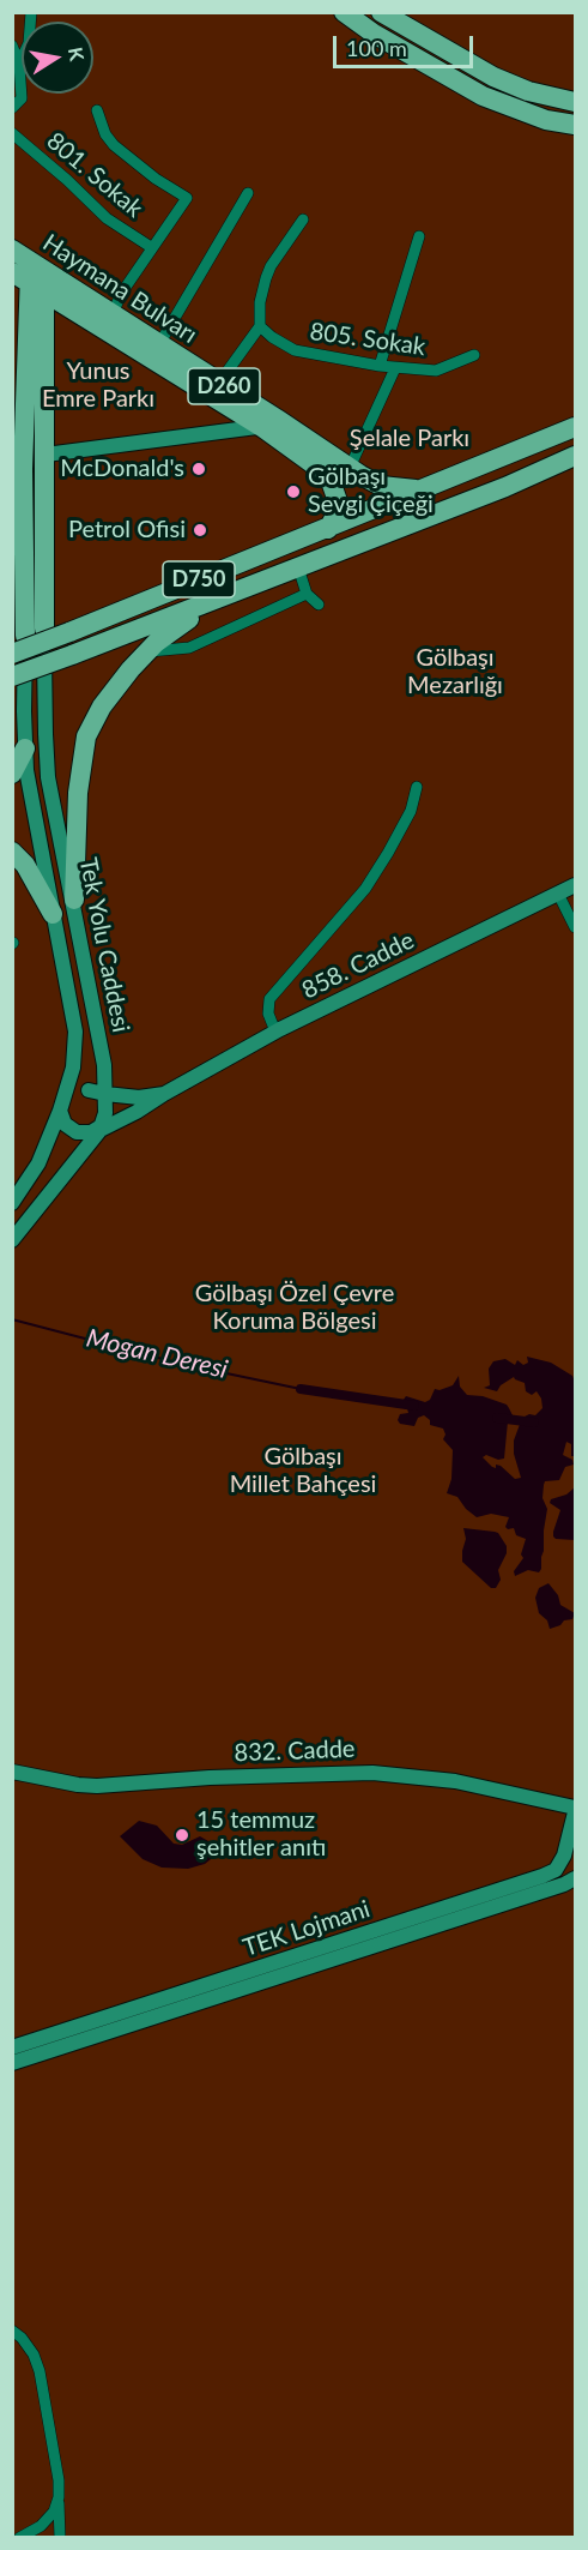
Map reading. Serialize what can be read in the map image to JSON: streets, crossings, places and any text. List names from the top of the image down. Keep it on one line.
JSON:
{"streets":{"highway":["Haymana Bulvarı","D260","D750"],"street":["801. Sokak","805. Sokak","Tek Yolu Caddesi","858. Cadde","832. Cadde","TEK Lojmani"]},"crossings":[["Haymana Bulvarı","D750"],["Tek Yolu Caddesi","858. Cadde"],["832. Cadde","TEK Lojmani"]],"water":["Mogan Deresi"],"parks":["Yunus Emre Parkı","Şelale Parkı","Gölbaşı Mezarlığı","Gölbaşı Özel Çevre Koruma Bölgesi","Gölbaşı Millet Bahçesi"],"places":["McDonald's","Gölbaşı Sevgi Çiçeği","Petrol Ofisi","15 temmuz şehitler anıtı"],"scale_bar":"100 m","north":"right"}
